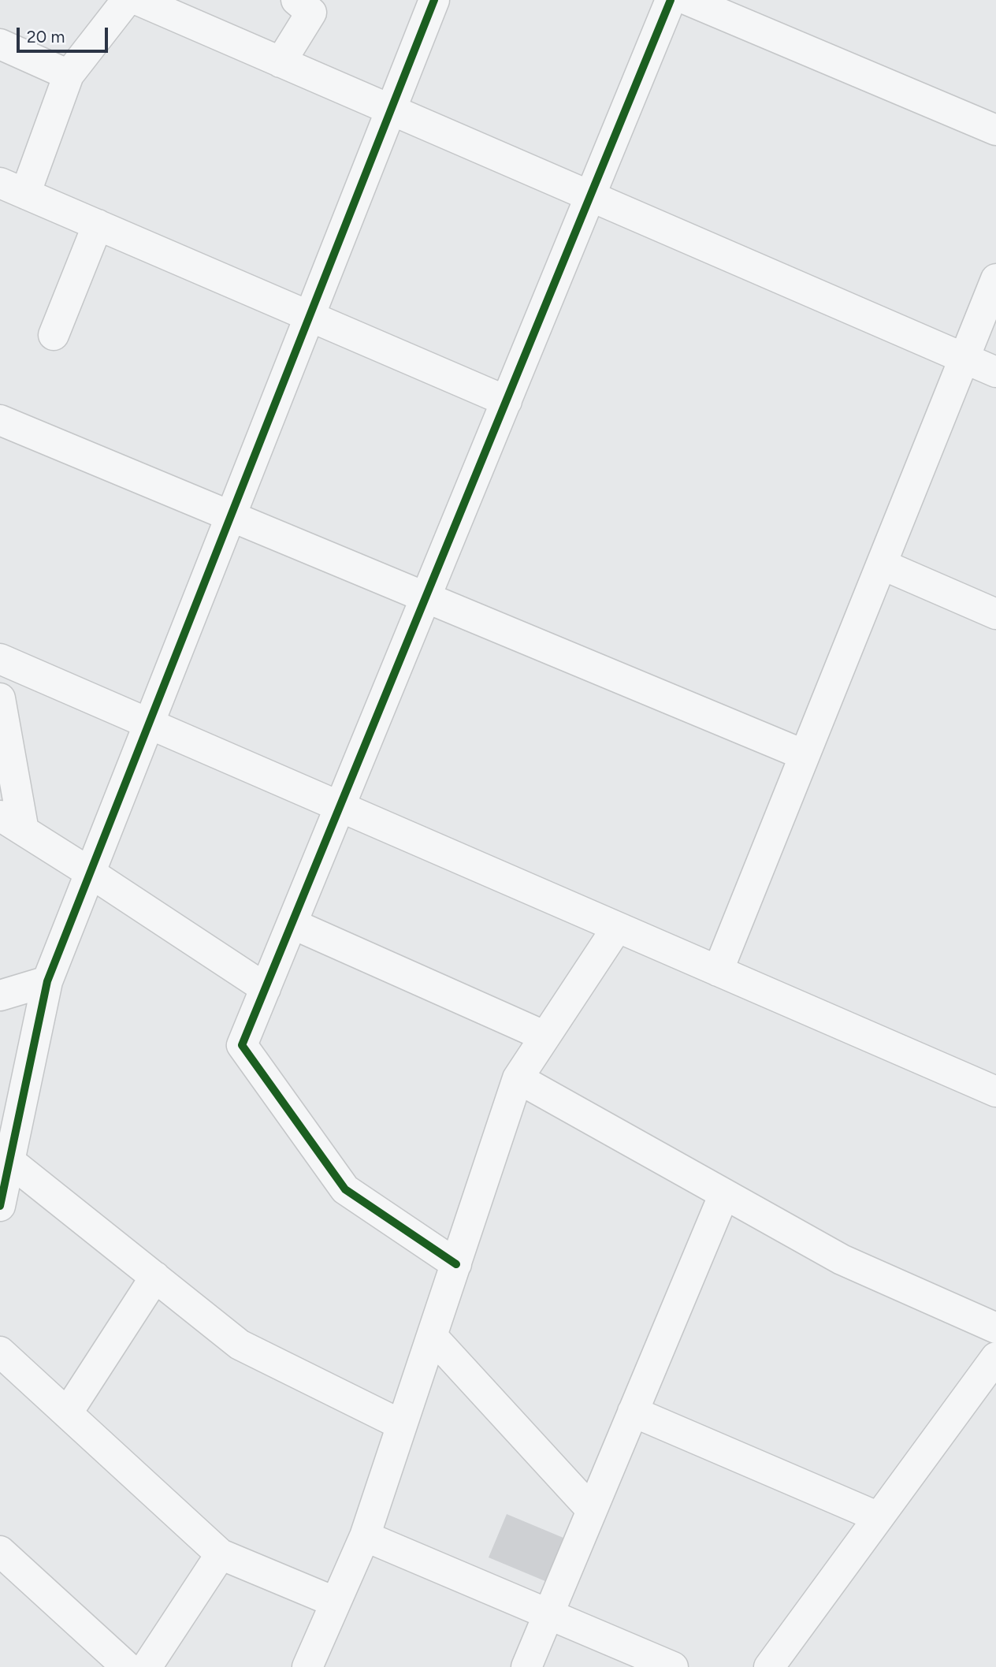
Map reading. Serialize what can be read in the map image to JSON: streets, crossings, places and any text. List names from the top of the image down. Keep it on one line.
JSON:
{"scale_bar":"20 m"}
